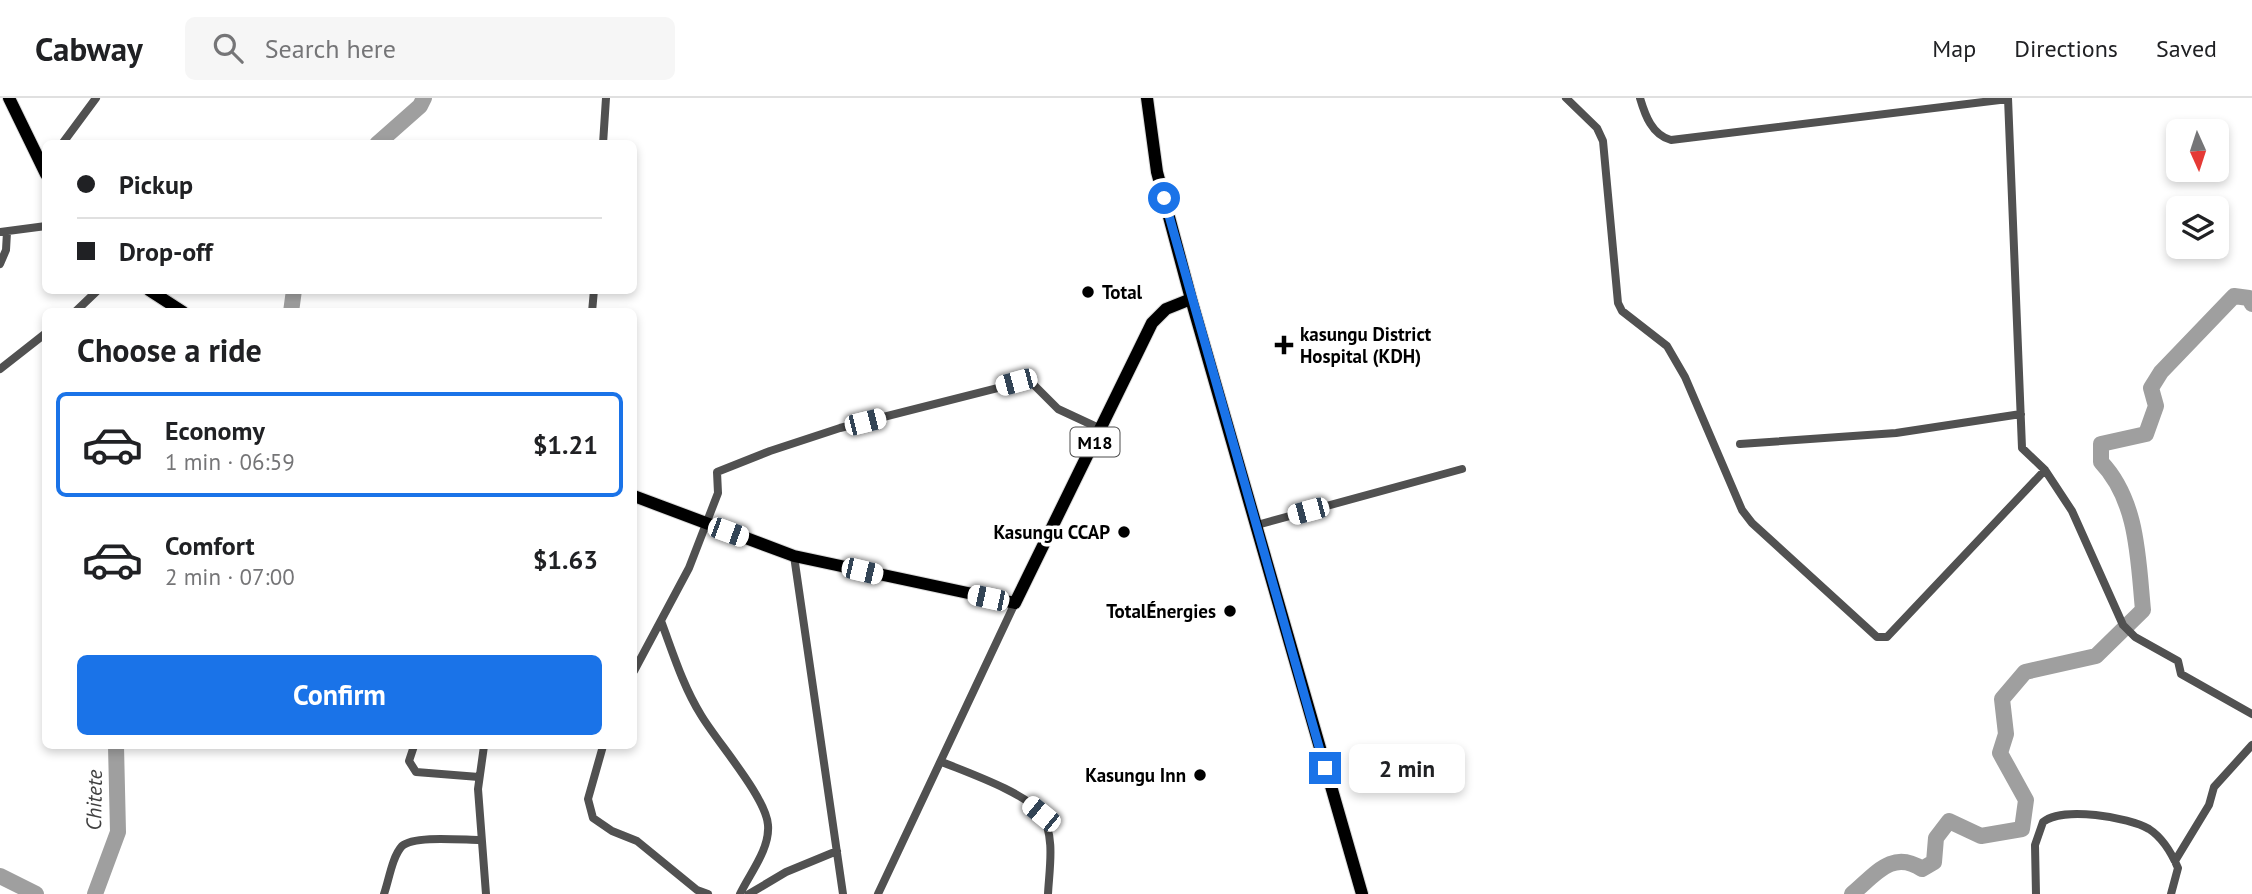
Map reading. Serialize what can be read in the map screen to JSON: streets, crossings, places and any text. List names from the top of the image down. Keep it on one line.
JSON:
{"streets":{"main road":["M18"]},"water":["Chitete"],"places":{"other":["Total","Kasungu CCAP","TotalÉnergies","Kasungu Inn"],"health":["kasungu District Hospital (KDH)"]},"north":"bottom","page":{"header":"Cabway","search":"Search here","nav":["Map","Directions","Saved"],"banner":["Pickup","Drop-off"],"heading":"Choose a ride","list":[{"name":"Economy","note":"1 min · 06:59","value":"$1.21"},{"name":"Comfort","note":"2 min · 07:00","value":"$1.63"}],"buttons":"Confirm","bubble":"2 min"}}
